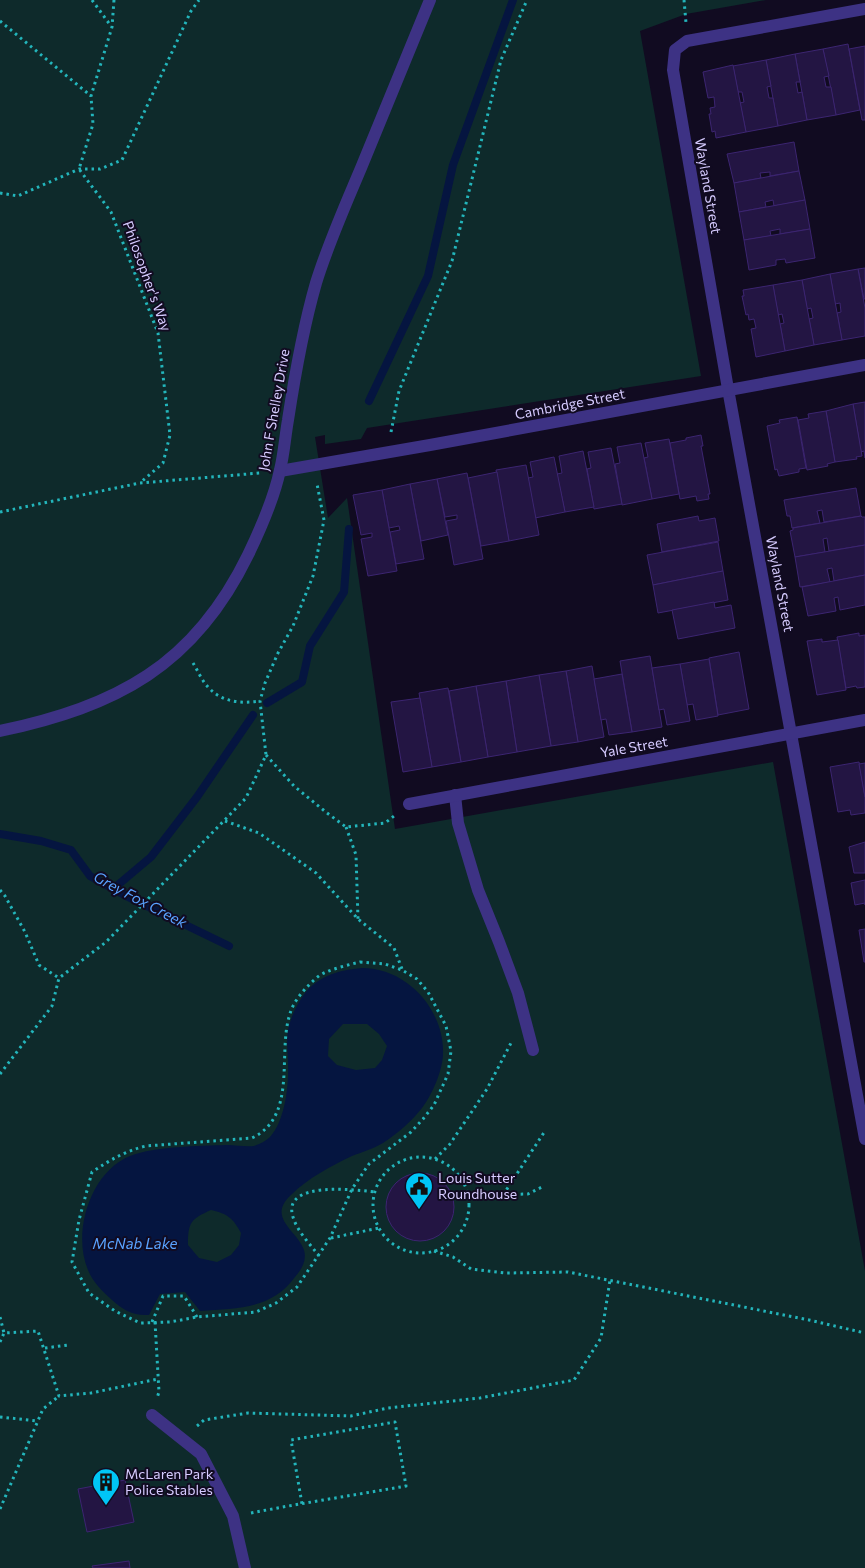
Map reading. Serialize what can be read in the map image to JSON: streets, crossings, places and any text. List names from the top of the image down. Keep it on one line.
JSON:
{"streets":{"street":["Wayland Street","Cambridge Street","John F Shelley Drive","Yale Street"],"path":["Philosopher's Way"]},"crossings":[["Wayland Street","Cambridge Street"],["Wayland Street","Yale Street"],["Cambridge Street","John F Shelley Drive"]],"water":["Grey Fox Creek","McNab Lake"],"places":{"public building":["Louis Sutter Roundhouse"],"building":["McLaren Park Police Stables"]}}
